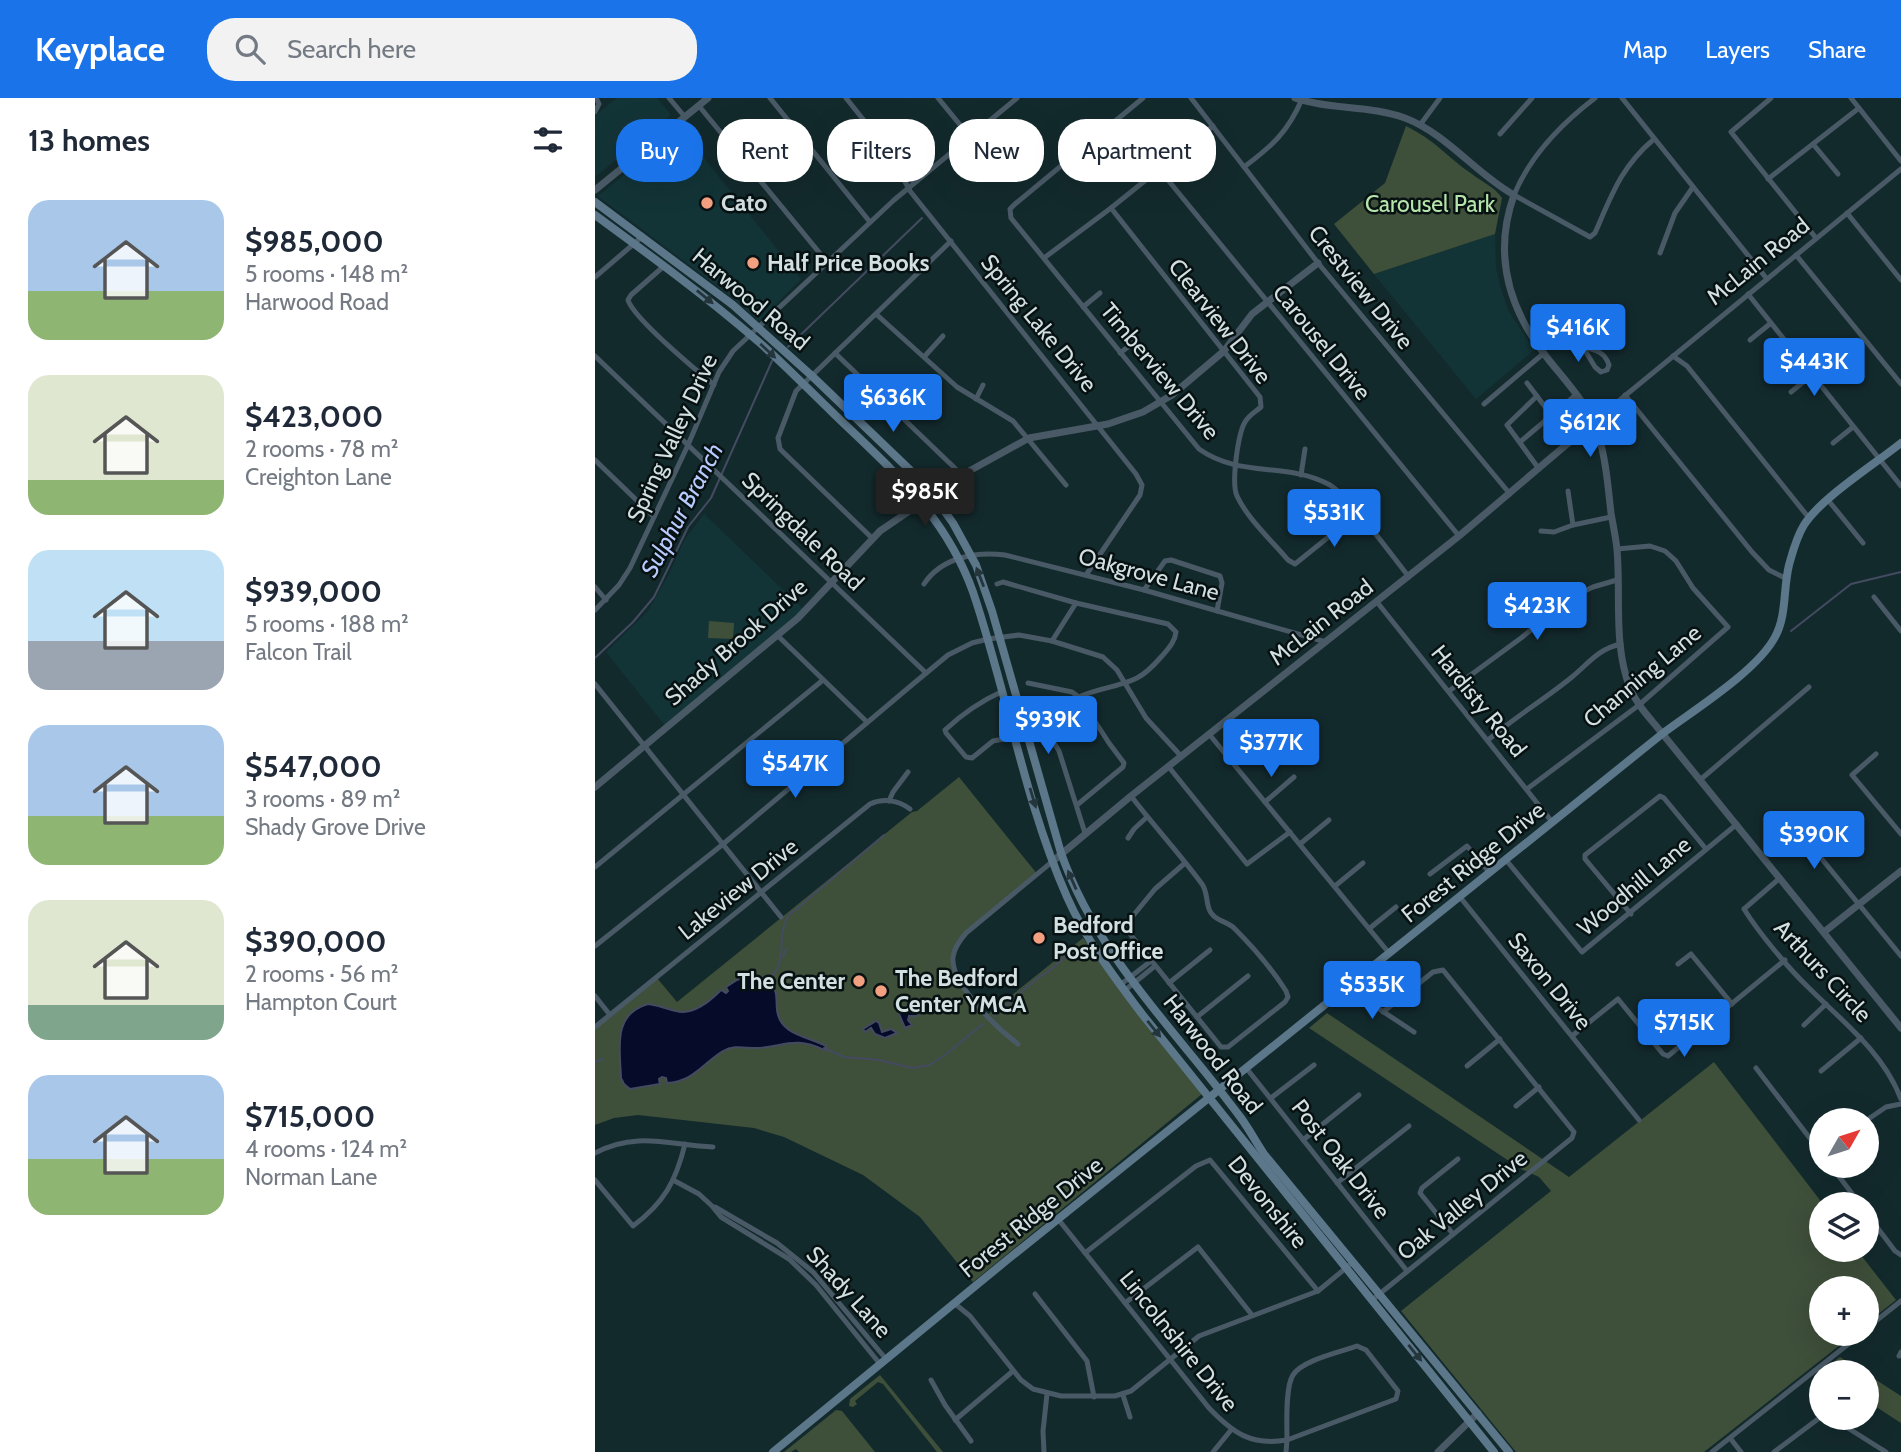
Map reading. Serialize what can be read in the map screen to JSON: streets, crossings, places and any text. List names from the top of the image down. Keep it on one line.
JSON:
{"streets":{"main road":["Harwood Road","Forest Ridge Drive"],"street":["McLain Road","Crestview Drive","Clearview Drive","Spring Lake Drive","Carousel Drive","Timberview Drive","Spring Valley Drive","Springdale Road","Oakgrove Lane","Shady Brook Drive","Channing Lane","Hardisty Road","Woodhill Lane","Lakeview Drive","Arthurs Circle","Saxon Drive","Post Oak Drive","Devonshire","Oak Valley Drive","Shady Lane","Lincolnshire Drive"]},"crossings":[["McLain Road","Crestview Drive"],["McLain Road","Harwood Road"],["McLain Road","Carousel Drive"],["McLain Road","Timberview Drive"],["McLain Road","Oakgrove Lane"],["McLain Road","Hardisty Road"],["Crestview Drive","Shady Brook Drive"],["Harwood Road","Spring Valley Drive"],["Harwood Road","Oakgrove Lane"],["Harwood Road","Shady Brook Drive"],["Harwood Road","Forest Ridge Drive"],["Harwood Road","Oak Valley Drive"],["Clearview Drive","Timberview Drive"],["Clearview Drive","Shady Brook Drive"],["Spring Lake Drive","Spring Valley Drive"],["Spring Lake Drive","Oakgrove Lane"],["Spring Lake Drive","Shady Brook Drive"],["Carousel Drive","Shady Brook Drive"],["Timberview Drive","Shady Brook Drive"],["Spring Valley Drive","Springdale Road"],["Springdale Road","Shady Brook Drive"],["Channing Lane","Hardisty Road"],["Hardisty Road","Forest Ridge Drive"],["Forest Ridge Drive","Woodhill Lane"],["Forest Ridge Drive","Saxon Drive"],["Forest Ridge Drive","Post Oak Drive"],["Forest Ridge Drive","Shady Lane"],["Forest Ridge Drive","Lincolnshire Drive"],["Post Oak Drive","Oak Valley Drive"],["Devonshire","Lincolnshire Drive"]],"water":["Sulphur Branch"],"parks":["Carousel Park"],"places":["Cato","Half Price Books","Bedford Post Office","The Center","The Bedford Center YMCA"],"north":"top right","page":{"header":"Keyplace","search":"Search here","nav":["Map","Layers","Share"],"heading":"13 homes","chip":["Buy","Rent","Filters","New","Apartment"],"list":[{"name":"$985,000","note":"5 rooms · 148 m² · Harwood Road"},{"name":"$423,000","note":"2 rooms · 78 m² · Creighton Lane"},{"name":"$939,000","note":"5 rooms · 188 m² · Falcon Trail"},{"name":"$547,000","note":"3 rooms · 89 m² · Shady Grove Drive"},{"name":"$390,000","note":"2 rooms · 56 m² · Hampton Court"},{"name":"$715,000","note":"4 rooms · 124 m² · Norman Lane"}],"price":["$416K","$443K","$636K","$612K","$985K","$531K","$423K","$939K","$377K","$547K","$390K","$535K","$715K"],"map_buttons":["+","−"]}}
